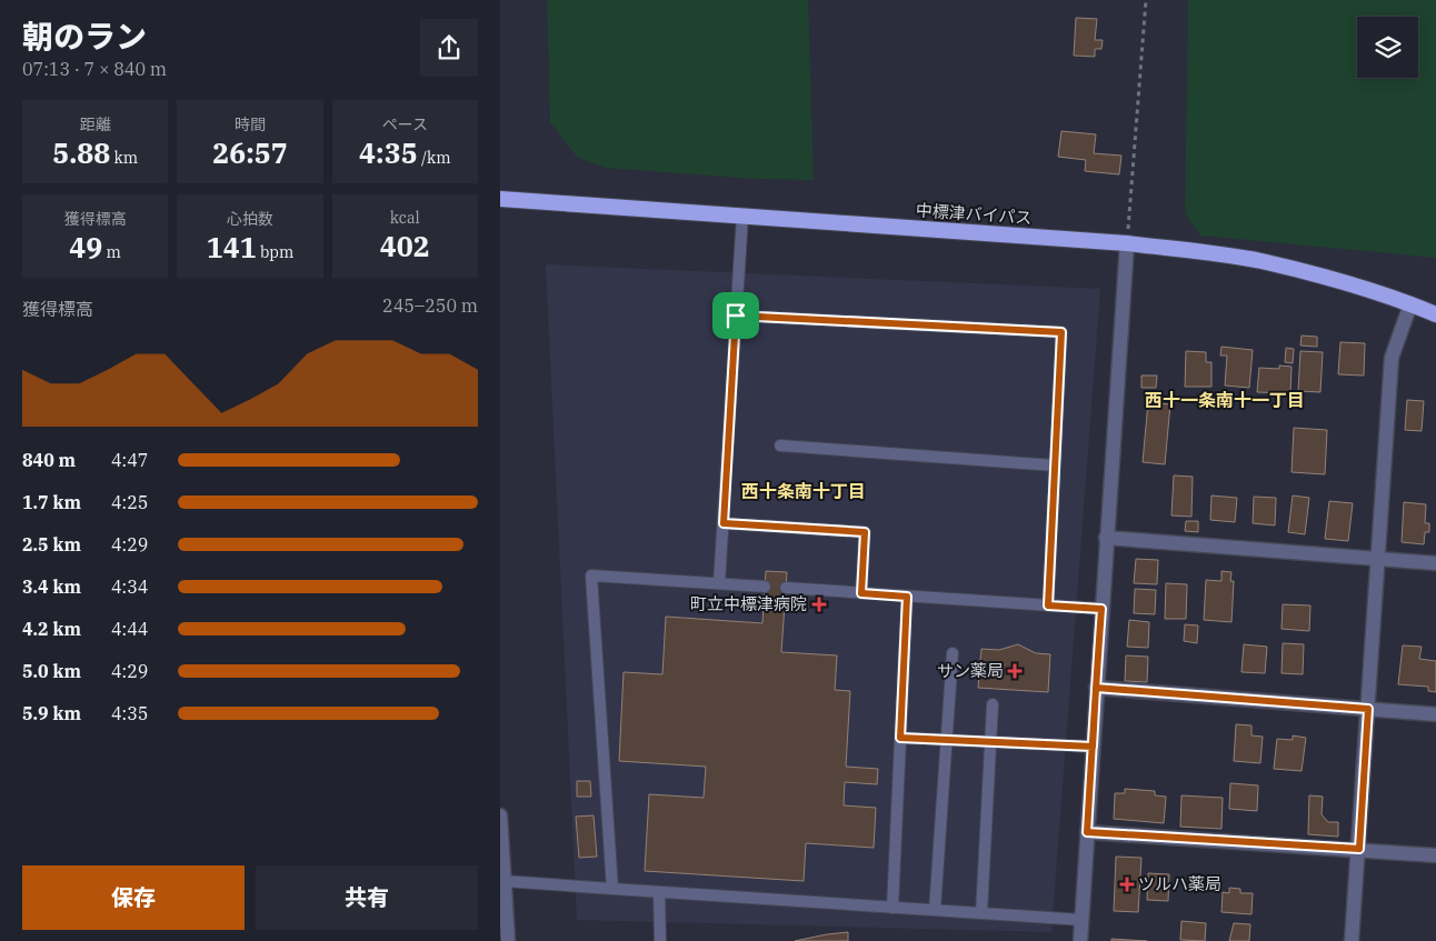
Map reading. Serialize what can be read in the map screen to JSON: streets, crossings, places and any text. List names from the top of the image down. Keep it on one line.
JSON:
{"streets":{"highway":["中標津バイパス"]},"districts":["西十一条南十一丁目","西十条南十丁目"],"places":{"health":["町立中標津病院","サン薬局","ツルハ薬局"]},"page":{"heading":["朝のラン","07:13 · 7 × 840 m"],"stats":[["距離","5.88 km"],["時間","26:57"],["ペース","4:35 /km"],["獲得標高","49 m"],["心拍数","141 bpm"],["kcal","402"]],"chart":["獲得標高","245–250 m"],"list":[{"name":"840 m","note":"4:47"},{"name":"1.7 km","note":"4:25"},{"name":"2.5 km","note":"4:29"},{"name":"3.4 km","note":"4:34"},{"name":"4.2 km","note":"4:44"},{"name":"5.0 km","note":"4:29"},{"name":"5.9 km","note":"4:35"}],"buttons":["保存","共有"]}}
